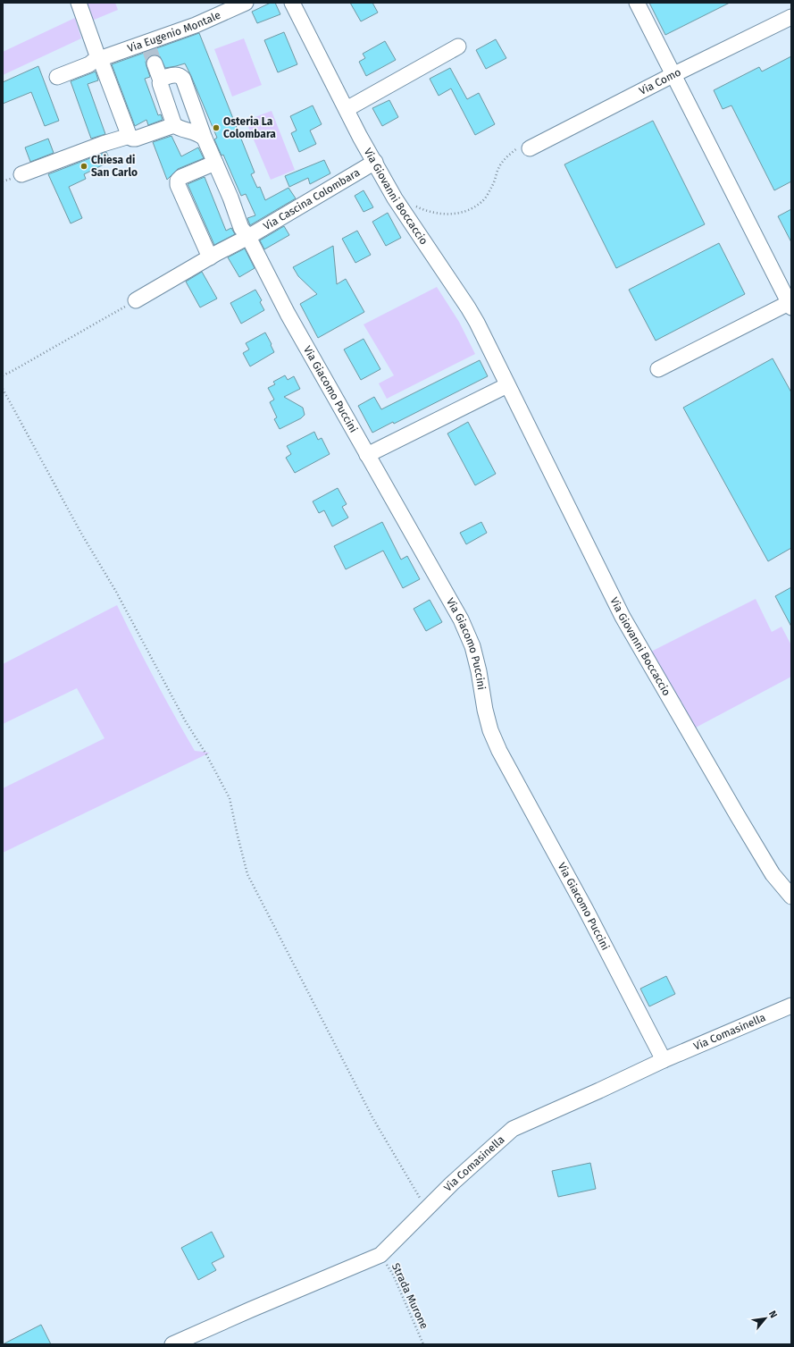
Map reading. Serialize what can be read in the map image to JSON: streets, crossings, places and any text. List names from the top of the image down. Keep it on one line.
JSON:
{"streets":{"street":["Via Eugenio Montale","Via Como","Via Giovanni Boccaccio","Via Cascina Colombara","Via Giacomo Puccini","Via Comasinella"],"path":["Strada Murone"]},"crossings":[["Via Giovanni Boccaccio","Via Cascina Colombara"],["Via Cascina Colombara","Via Giacomo Puccini"],["Via Giacomo Puccini","Via Comasinella"],["Via Comasinella","Strada Murone"]],"places":["Osteria La Colombara","Chiesa di San Carlo"],"north":"top right"}
